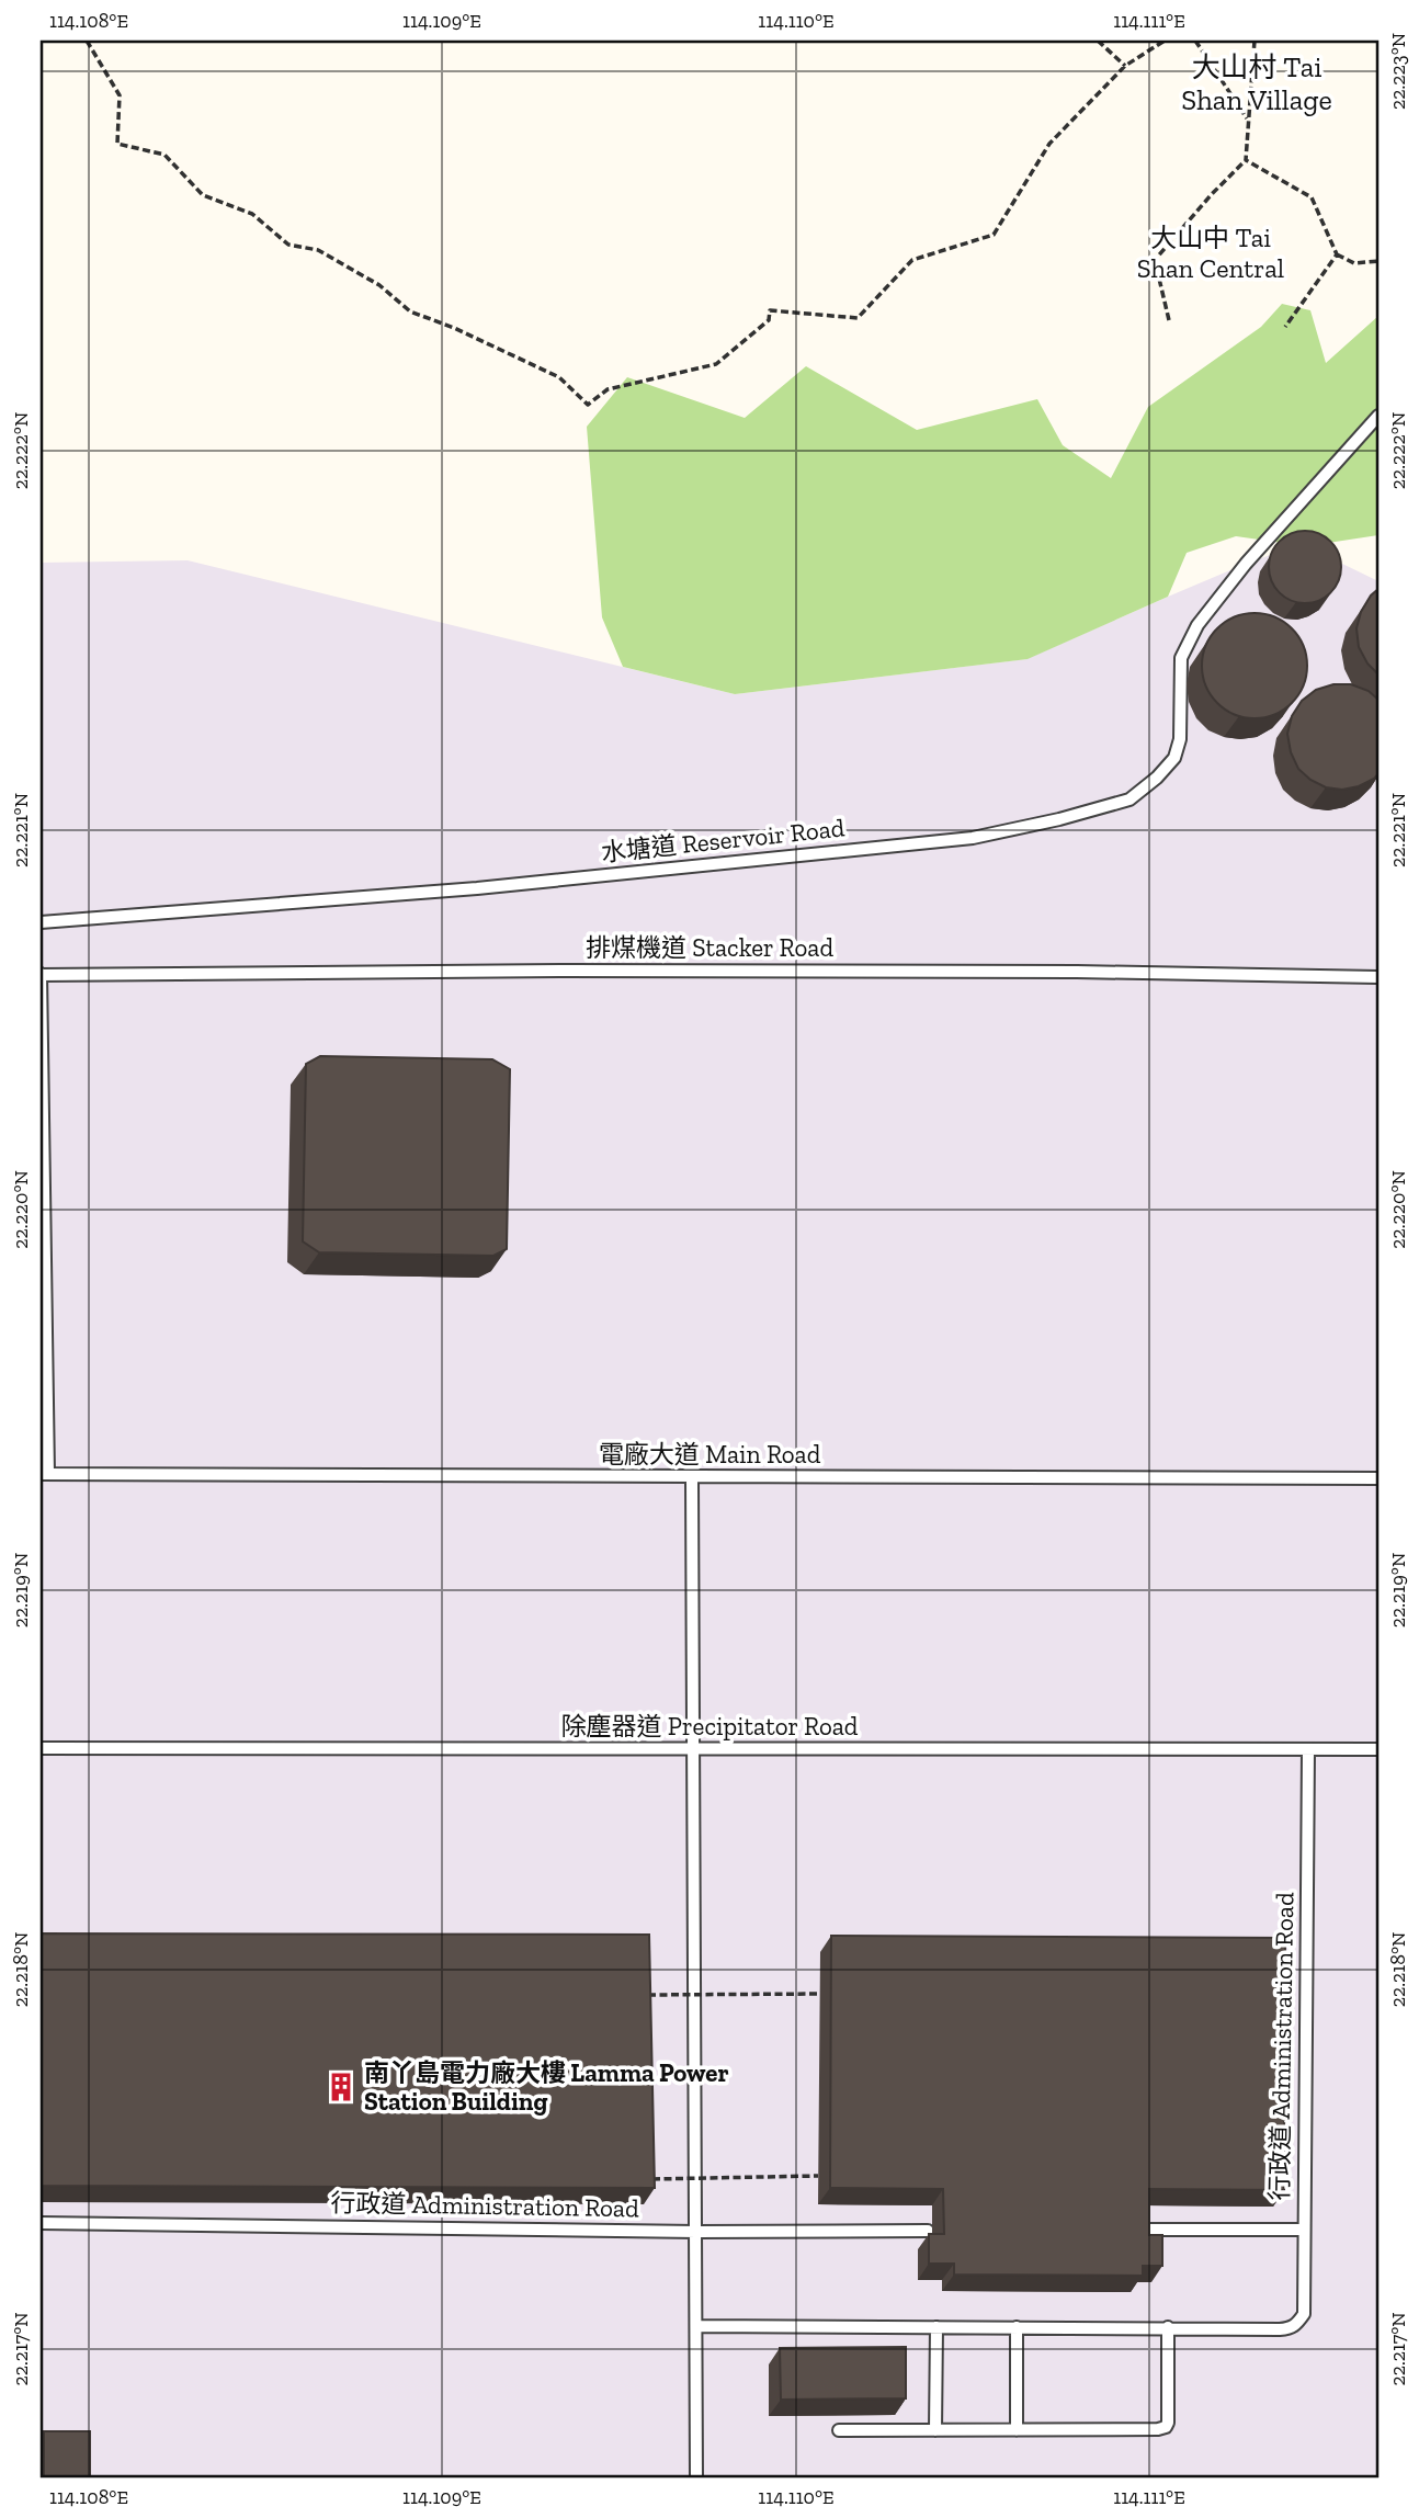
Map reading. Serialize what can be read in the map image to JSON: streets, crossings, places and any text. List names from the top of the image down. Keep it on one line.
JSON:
{"streets":{"lane":["水塘道 Reservoir Road","排煤機道 Stacker Road","電廠大道 Main Road","除塵器道 Precipitator Road","行政道 Administration Road"]},"crossings":[["除塵器道 Precipitator Road","行政道 Administration Road"]],"districts":["大山村 Tai Shan Village","大山中 Tai Shan Central"],"places":{"building":["南丫島電力廠大樓 Lamma Power Station Building"]},"coordinates":["114.108°E","114.109°E","114.110°E","114.111°E","22.223°N","22.222°N","22.221°N","22.220°N","22.219°N","22.218°N","22.217°N"]}
